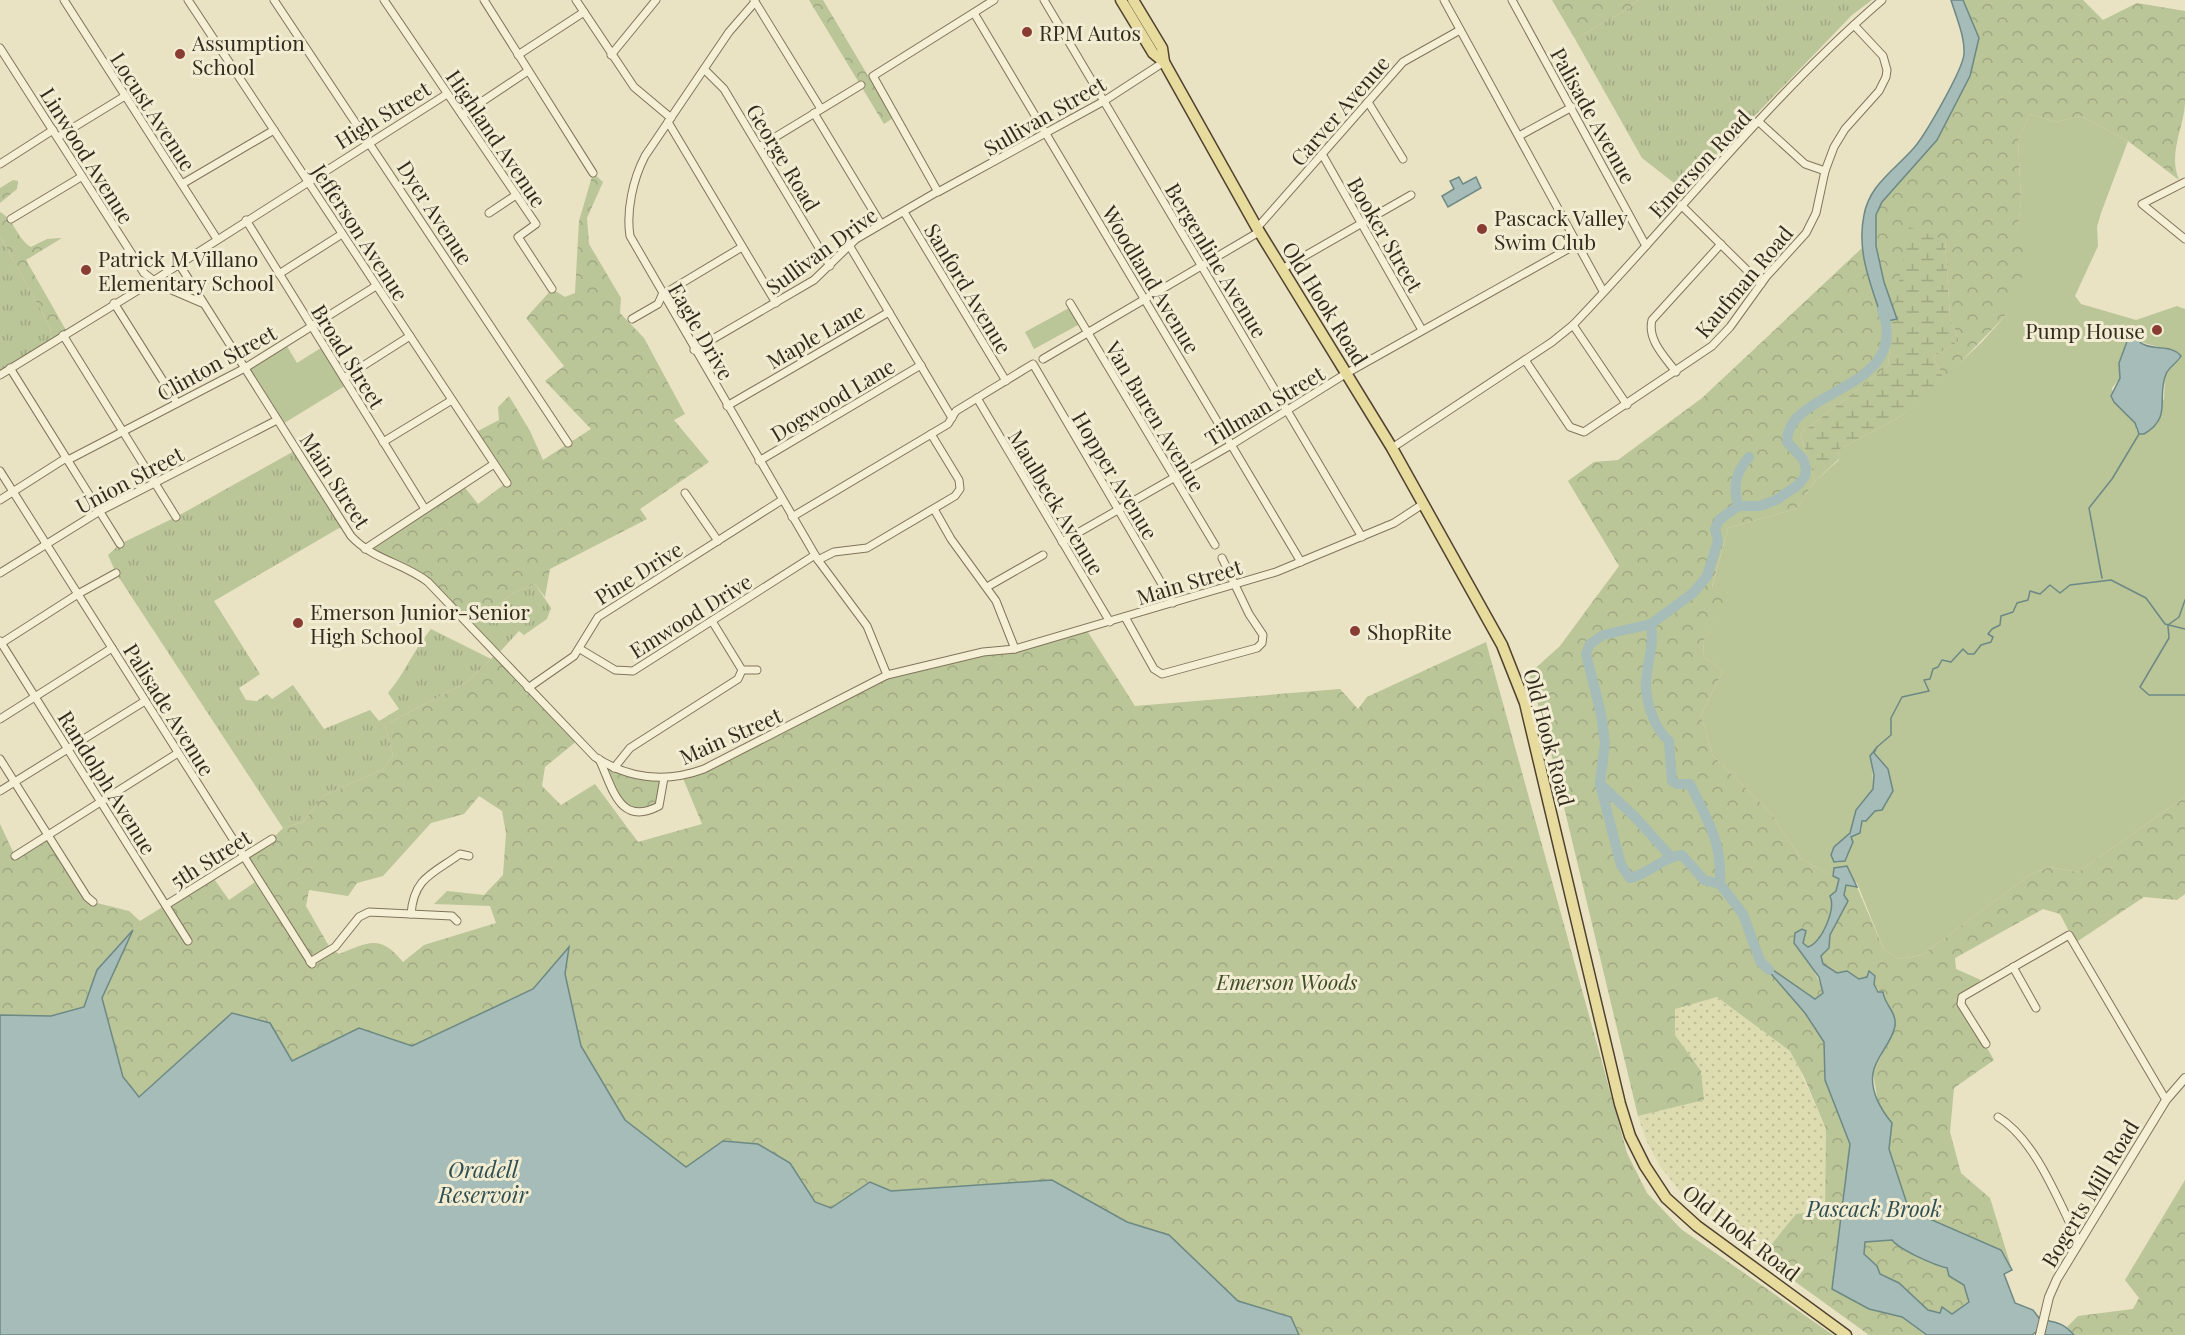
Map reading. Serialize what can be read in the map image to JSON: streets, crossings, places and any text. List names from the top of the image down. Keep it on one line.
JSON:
{"streets":{"main road":["Old Hook Road"],"street":["Carver Avenue","Locust Avenue","High Street","Sullivan Street","Palisade Avenue","Highland Avenue","Linwood Avenue","George Road","Emerson Road","Dyer Avenue","Jefferson Avenue","Booker Street","Sullivan Drive","Bergenline Avenue","Woodland Avenue","Kaufman Road","Sanford Avenue","Eagle Drive","Maple Lane","Broad Street","Clinton Street","Dogwood Lane","Tillman Street","Van Buren Avenue","Hopper Avenue","Union Street","Main Street","Maulbeck Avenue","Pine Drive","Emwood Drive","Randolph Avenue","5th Street","Bogerts Mill Road"]},"crossings":[["Carver Avenue","Booker Street"],["Carver Avenue","Bergenline Avenue"],["Carver Avenue","Woodland Avenue"],["Carver Avenue","Old Hook Road"],["Carver Avenue","Van Buren Avenue"],["Locust Avenue","High Street"],["High Street","Highland Avenue"],["High Street","Linwood Avenue"],["High Street","Dyer Avenue"],["High Street","Jefferson Avenue"],["High Street","Broad Street"],["High Street","Main Street"],["Sullivan Street","Sullivan Drive"],["Sullivan Street","Bergenline Avenue"],["Sullivan Street","Woodland Avenue"],["Sullivan Street","Old Hook Road"],["Palisade Avenue","Emerson Road"],["Palisade Avenue","Clinton Street"],["Palisade Avenue","Union Street"],["Palisade Avenue","5th Street"],["Linwood Avenue","Main Street"],["George Road","Sullivan Drive"],["George Road","Eagle Drive"],["Emerson Road","Kaufman Road"],["Emerson Road","Old Hook Road"],["Jefferson Avenue","Clinton Street"],["Booker Street","Tillman Street"],["Sullivan Drive","Sanford Avenue"],["Sullivan Drive","Eagle Drive"],["Bergenline Avenue","Tillman Street"],["Bergenline Avenue","Main Street"],["Woodland Avenue","Tillman Street"],["Woodland Avenue","Main Street"],["Sanford Avenue","Hopper Avenue"],["Old Hook Road","Tillman Street"],["Old Hook Road","Main Street"],["Eagle Drive","Maple Lane"],["Eagle Drive","Dogwood Lane"],["Eagle Drive","Main Street"],["Eagle Drive","Pine Drive"],["Eagle Drive","Emwood Drive"],["Broad Street","Clinton Street"],["Clinton Street","Main Street"],["Tillman Street","Van Buren Avenue"],["Tillman Street","Hopper Avenue"],["Tillman Street","Maulbeck Avenue"],["Hopper Avenue","Main Street"],["Union Street","Main Street"],["Main Street","Maulbeck Avenue"],["Main Street","Pine Drive"],["Pine Drive","Emwood Drive"],["Randolph Avenue","5th Street"]],"water":["Oradell Reservoir","Pascack Brook"],"parks":["Emerson Woods"],"places":["RPM Autos","Assumption School","Pascack Valley Swim Club","Patrick M Villano Elementary School","Pump House","Emerson Junior-Senior High School","ShopRite"]}
